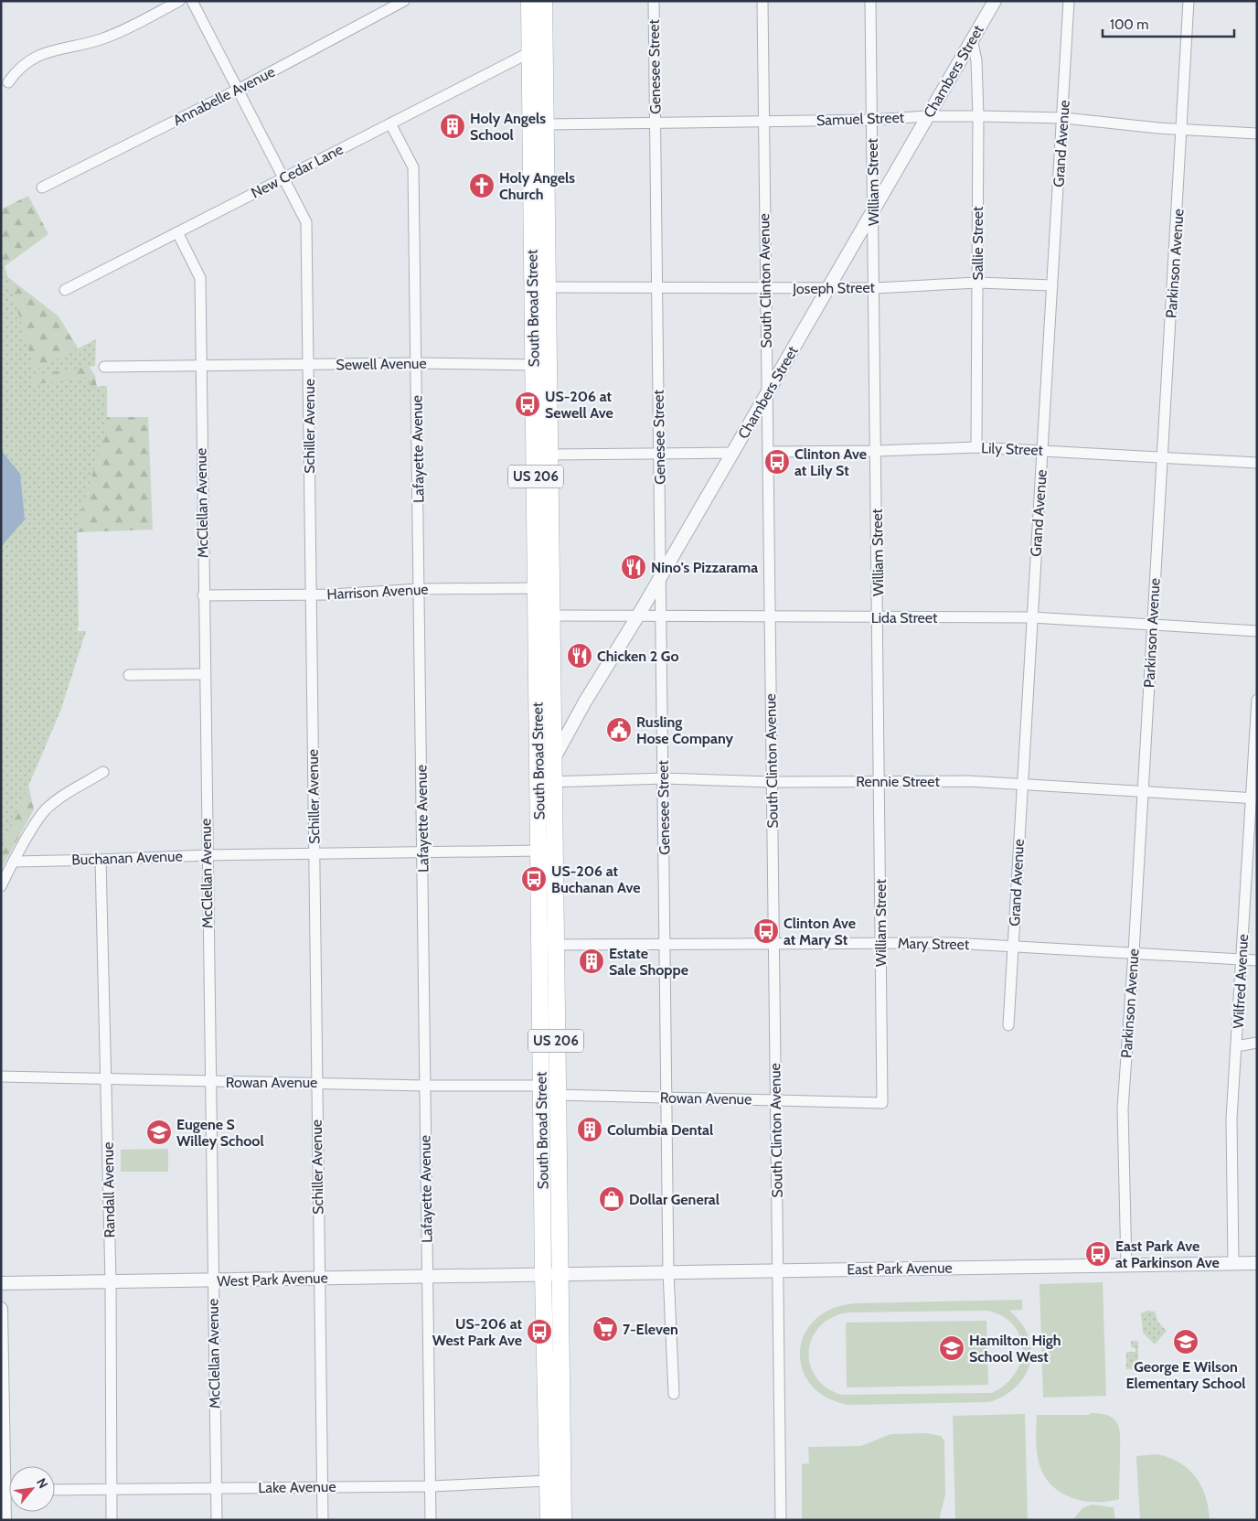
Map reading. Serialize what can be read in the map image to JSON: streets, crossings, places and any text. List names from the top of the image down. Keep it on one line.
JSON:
{"streets":{"main road":["South Broad Street","US 206"],"street":["Genesee Street","Chambers Street","Annabelle Avenue","Samuel Street","Grand Avenue","New Cedar Lane","William Street","Sallie Street","Parkinson Avenue","South Clinton Avenue","Joseph Street","Sewell Avenue","Schiller Avenue","Lafayette Avenue","Lily Street","McClellan Avenue","Harrison Avenue","Lida Street","Rennie Street","Buchanan Avenue","Mary Street","Wilfred Avenue","Rowan Avenue","Randall Avenue","East Park Avenue","West Park Avenue","Lake Avenue"]},"crossings":[["Genesee Street","Chambers Street"],["Genesee Street","Samuel Street"],["Genesee Street","Joseph Street"],["Genesee Street","Lida Street"],["Genesee Street","Rennie Street"],["Genesee Street","Mary Street"],["Genesee Street","Rowan Avenue"],["Genesee Street","East Park Avenue"],["Chambers Street","Samuel Street"],["Chambers Street","William Street"],["Chambers Street","Sallie Street"],["Chambers Street","South Clinton Avenue"],["Chambers Street","Joseph Street"],["Chambers Street","South Broad Street"],["Chambers Street","Lida Street"],["Annabelle Avenue","Schiller Avenue"],["Samuel Street","Grand Avenue"],["Samuel Street","William Street"],["Samuel Street","Sallie Street"],["Samuel Street","Parkinson Avenue"],["Samuel Street","South Clinton Avenue"],["Samuel Street","South Broad Street"],["Grand Avenue","Joseph Street"],["Grand Avenue","Lily Street"],["Grand Avenue","Lida Street"],["Grand Avenue","Rennie Street"],["Grand Avenue","Mary Street"],["New Cedar Lane","South Broad Street"],["New Cedar Lane","Schiller Avenue"],["New Cedar Lane","Lafayette Avenue"],["New Cedar Lane","McClellan Avenue"],["William Street","Joseph Street"],["William Street","Lily Street"],["William Street","Lida Street"],["William Street","Rennie Street"],["William Street","Mary Street"],["William Street","Rowan Avenue"],["Sallie Street","Joseph Street"],["Sallie Street","Lily Street"],["Parkinson Avenue","Lily Street"],["Parkinson Avenue","Lida Street"],["Parkinson Avenue","Rennie Street"],["Parkinson Avenue","Mary Street"],["Parkinson Avenue","East Park Avenue"],["South Clinton Avenue","Joseph Street"],["South Clinton Avenue","Lily Street"],["South Clinton Avenue","Lida Street"],["South Clinton Avenue","Rennie Street"],["South Clinton Avenue","Mary Street"],["South Clinton Avenue","Rowan Avenue"],["South Clinton Avenue","East Park Avenue"],["Joseph Street","South Broad Street"],["South Broad Street","Sewell Avenue"],["South Broad Street","Harrison Avenue"],["South Broad Street","Lida Street"],["South Broad Street","Rennie Street"],["South Broad Street","Buchanan Avenue"],["South Broad Street","Mary Street"],["South Broad Street","Rowan Avenue"],["South Broad Street","East Park Avenue"],["South Broad Street","West Park Avenue"],["South Broad Street","Lake Avenue"],["Sewell Avenue","Schiller Avenue"],["Sewell Avenue","Lafayette Avenue"],["Sewell Avenue","McClellan Avenue"],["Schiller Avenue","Harrison Avenue"],["Schiller Avenue","Buchanan Avenue"],["Schiller Avenue","Rowan Avenue"],["Schiller Avenue","West Park Avenue"],["Schiller Avenue","Lake Avenue"],["Lafayette Avenue","Harrison Avenue"],["Lafayette Avenue","Buchanan Avenue"],["Lafayette Avenue","Rowan Avenue"],["Lafayette Avenue","West Park Avenue"],["Lafayette Avenue","Lake Avenue"],["McClellan Avenue","Harrison Avenue"],["McClellan Avenue","Buchanan Avenue"],["McClellan Avenue","Rowan Avenue"],["McClellan Avenue","West Park Avenue"],["McClellan Avenue","Lake Avenue"],["Rennie Street","Wilfred Avenue"],["Buchanan Avenue","Randall Avenue"],["Mary Street","Wilfred Avenue"],["Wilfred Avenue","East Park Avenue"],["Rowan Avenue","Randall Avenue"],["Randall Avenue","West Park Avenue"],["Randall Avenue","Lake Avenue"],["East Park Avenue","West Park Avenue"]],"places":{"building":["Holy Angels School","Estate Sale Shoppe","Columbia Dental"],"church":["Holy Angels Church"],"bus stop":["US-206 at Sewell Ave","Clinton Ave at Lily St","US-206 at Buchanan Ave","Clinton Ave at Mary St","East Park Ave at Parkinson Ave","US-206 at West Park Ave"],"restaurant":["Nino's Pizzarama","Chicken 2 Go"],"public building":["Rusling Hose Company"],"school or university":["Eugene S Willey School","George E Wilson Elementary School","Hamilton High School West"],"shop":["Dollar General"],"supermarket":["7-Eleven"]},"scale_bar":"100 m","north":"top right"}
